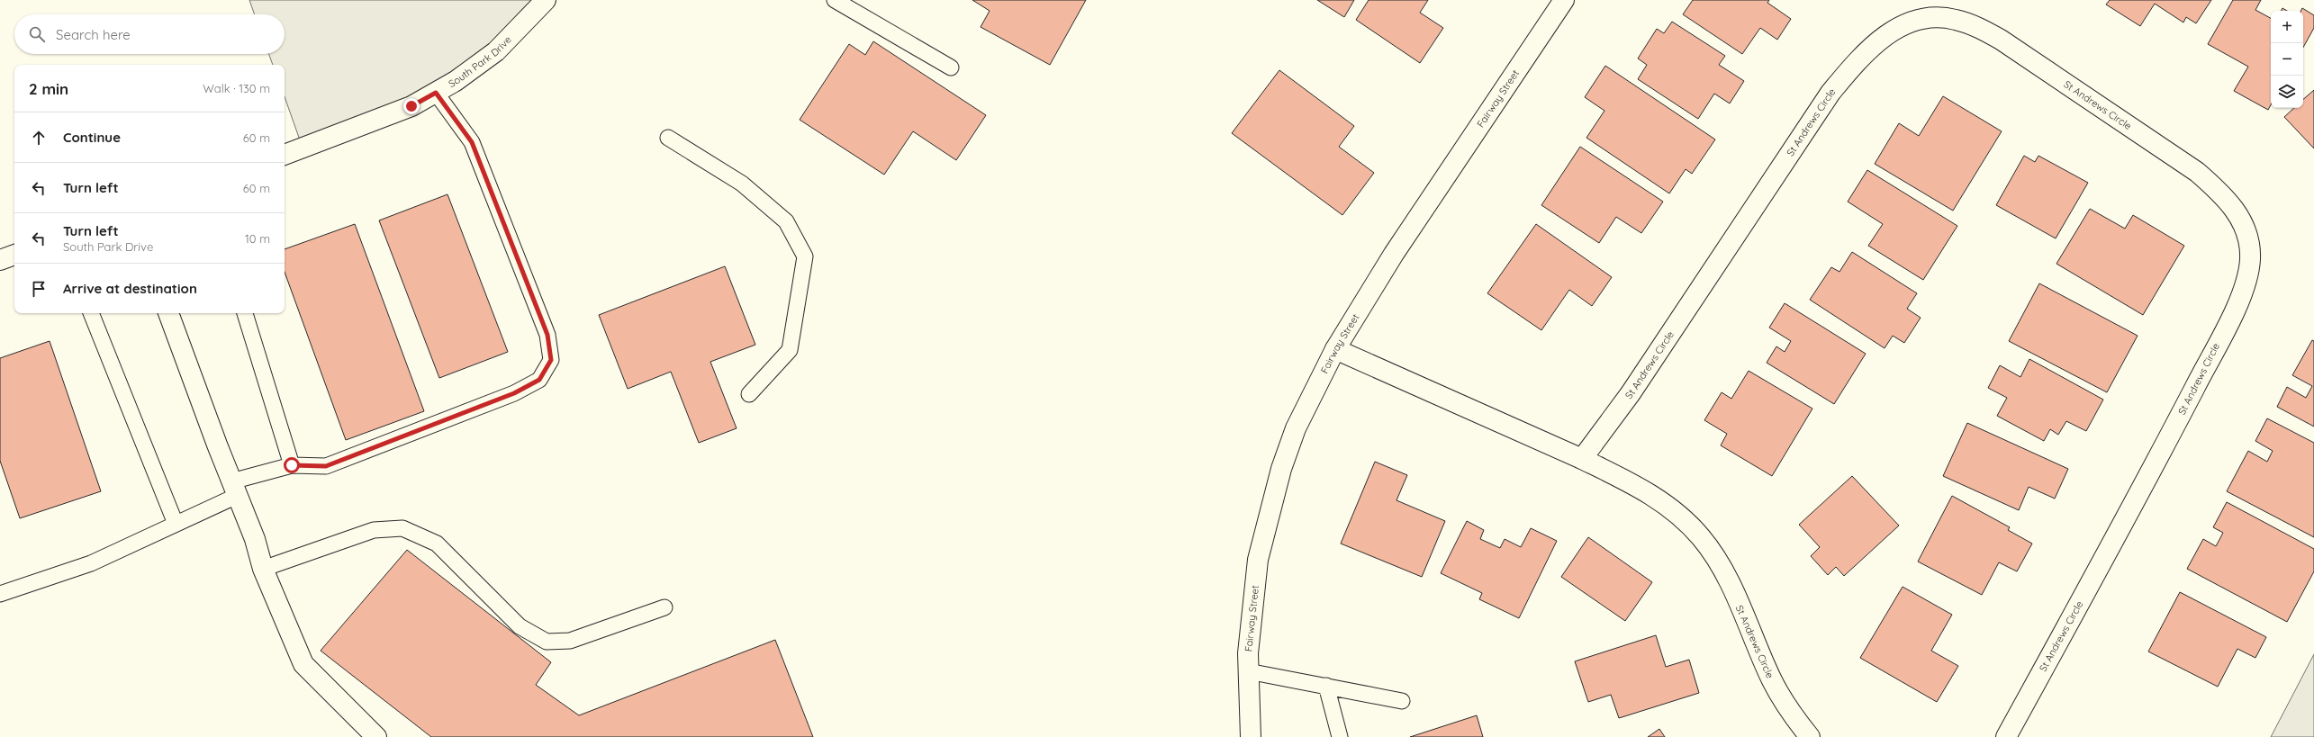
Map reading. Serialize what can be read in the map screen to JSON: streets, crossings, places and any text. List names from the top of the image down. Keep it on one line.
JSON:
{"streets":{"street":["South Park Drive","Fairway Street","St Andrews Circle"]},"crossings":[["Fairway Street","St Andrews Circle"]],"page":{"map_buttons":["+","−"],"search":"Search here","heading":["2 min","Walk · 130 m"],"list":[["Continue","60 m"],["Turn left","60 m"],["Turn left","South Park Drive","10 m"],"Arrive at destination"]}}
